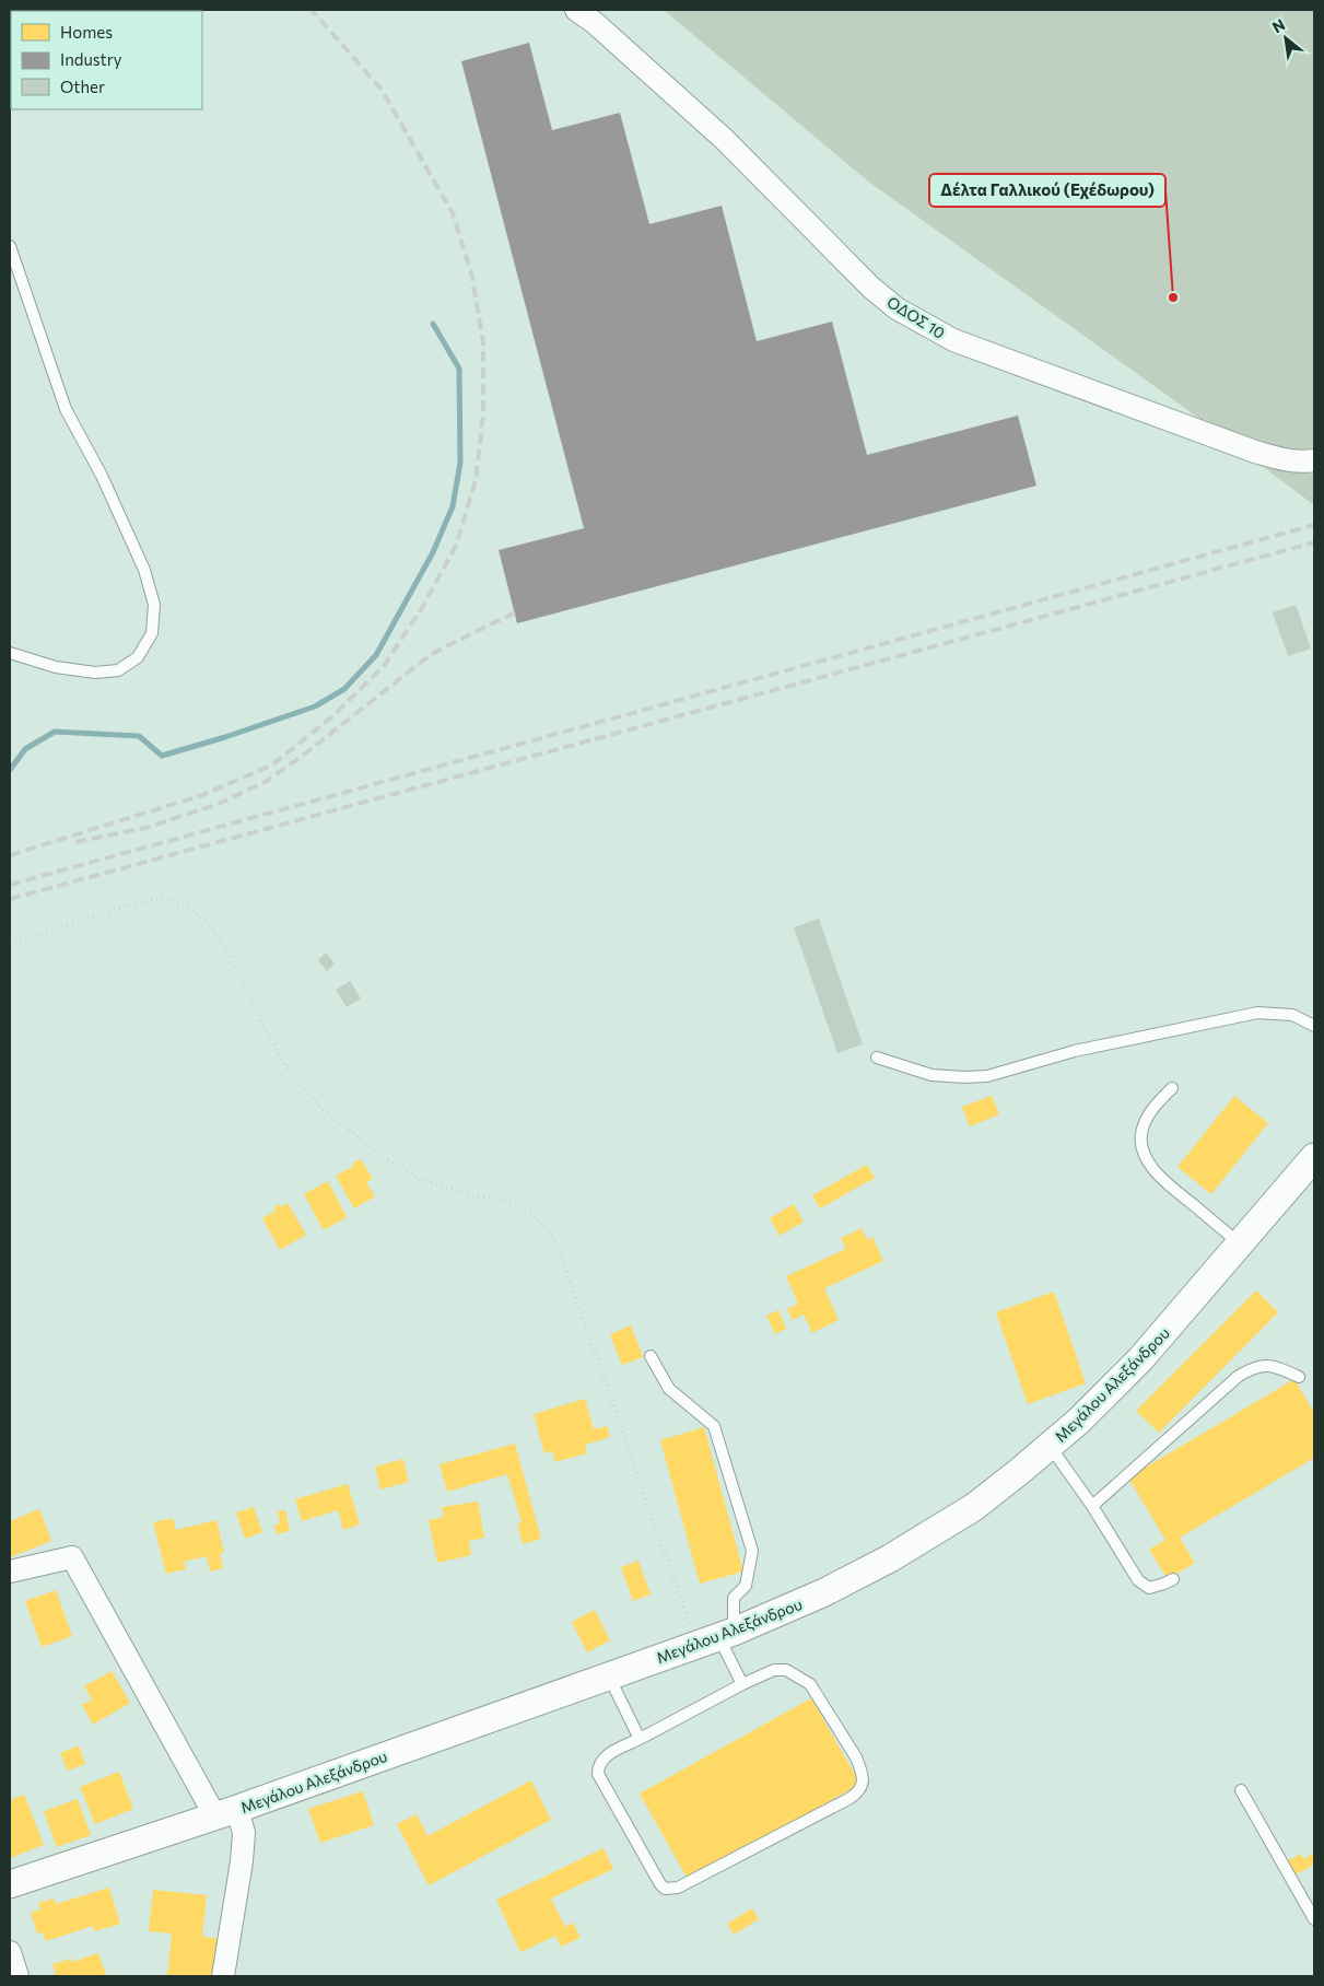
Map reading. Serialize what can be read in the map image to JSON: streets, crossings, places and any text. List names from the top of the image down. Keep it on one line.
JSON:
{"streets":{"street":["ΟΔΟΣ 10","Μεγάλου Αλεξάνδρου"]},"places":["Δέλτα Γαλλικού (Εχέδωρου)"],"legend":["Homes","Industry","Other"],"north":"top left"}
